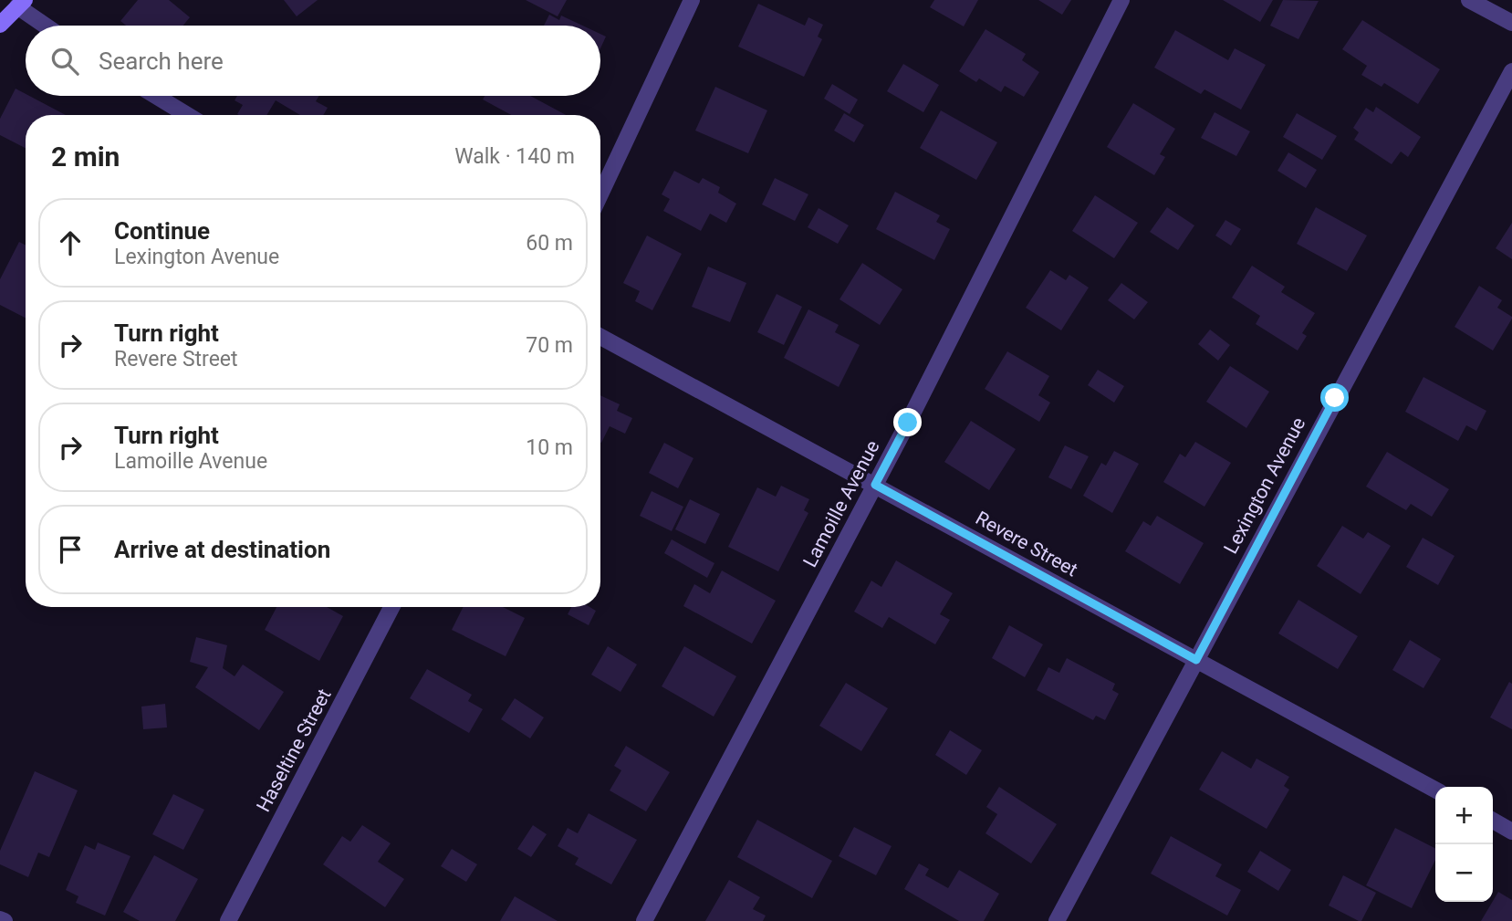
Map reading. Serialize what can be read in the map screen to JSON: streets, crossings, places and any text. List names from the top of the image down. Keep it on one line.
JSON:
{"streets":{"street":["Lexington Avenue","Lamoille Avenue","Revere Street","Haseltine Street"]},"crossings":[["Lexington Avenue","Revere Street"],["Lamoille Avenue","Revere Street"]],"page":{"search":"Search here","heading":["2 min","Walk · 140 m"],"list":[["Continue","Lexington Avenue","60 m"],["Turn right","Revere Street","70 m"],["Turn right","Lamoille Avenue","10 m"],"Arrive at destination"],"map_buttons":["+","−"]}}
